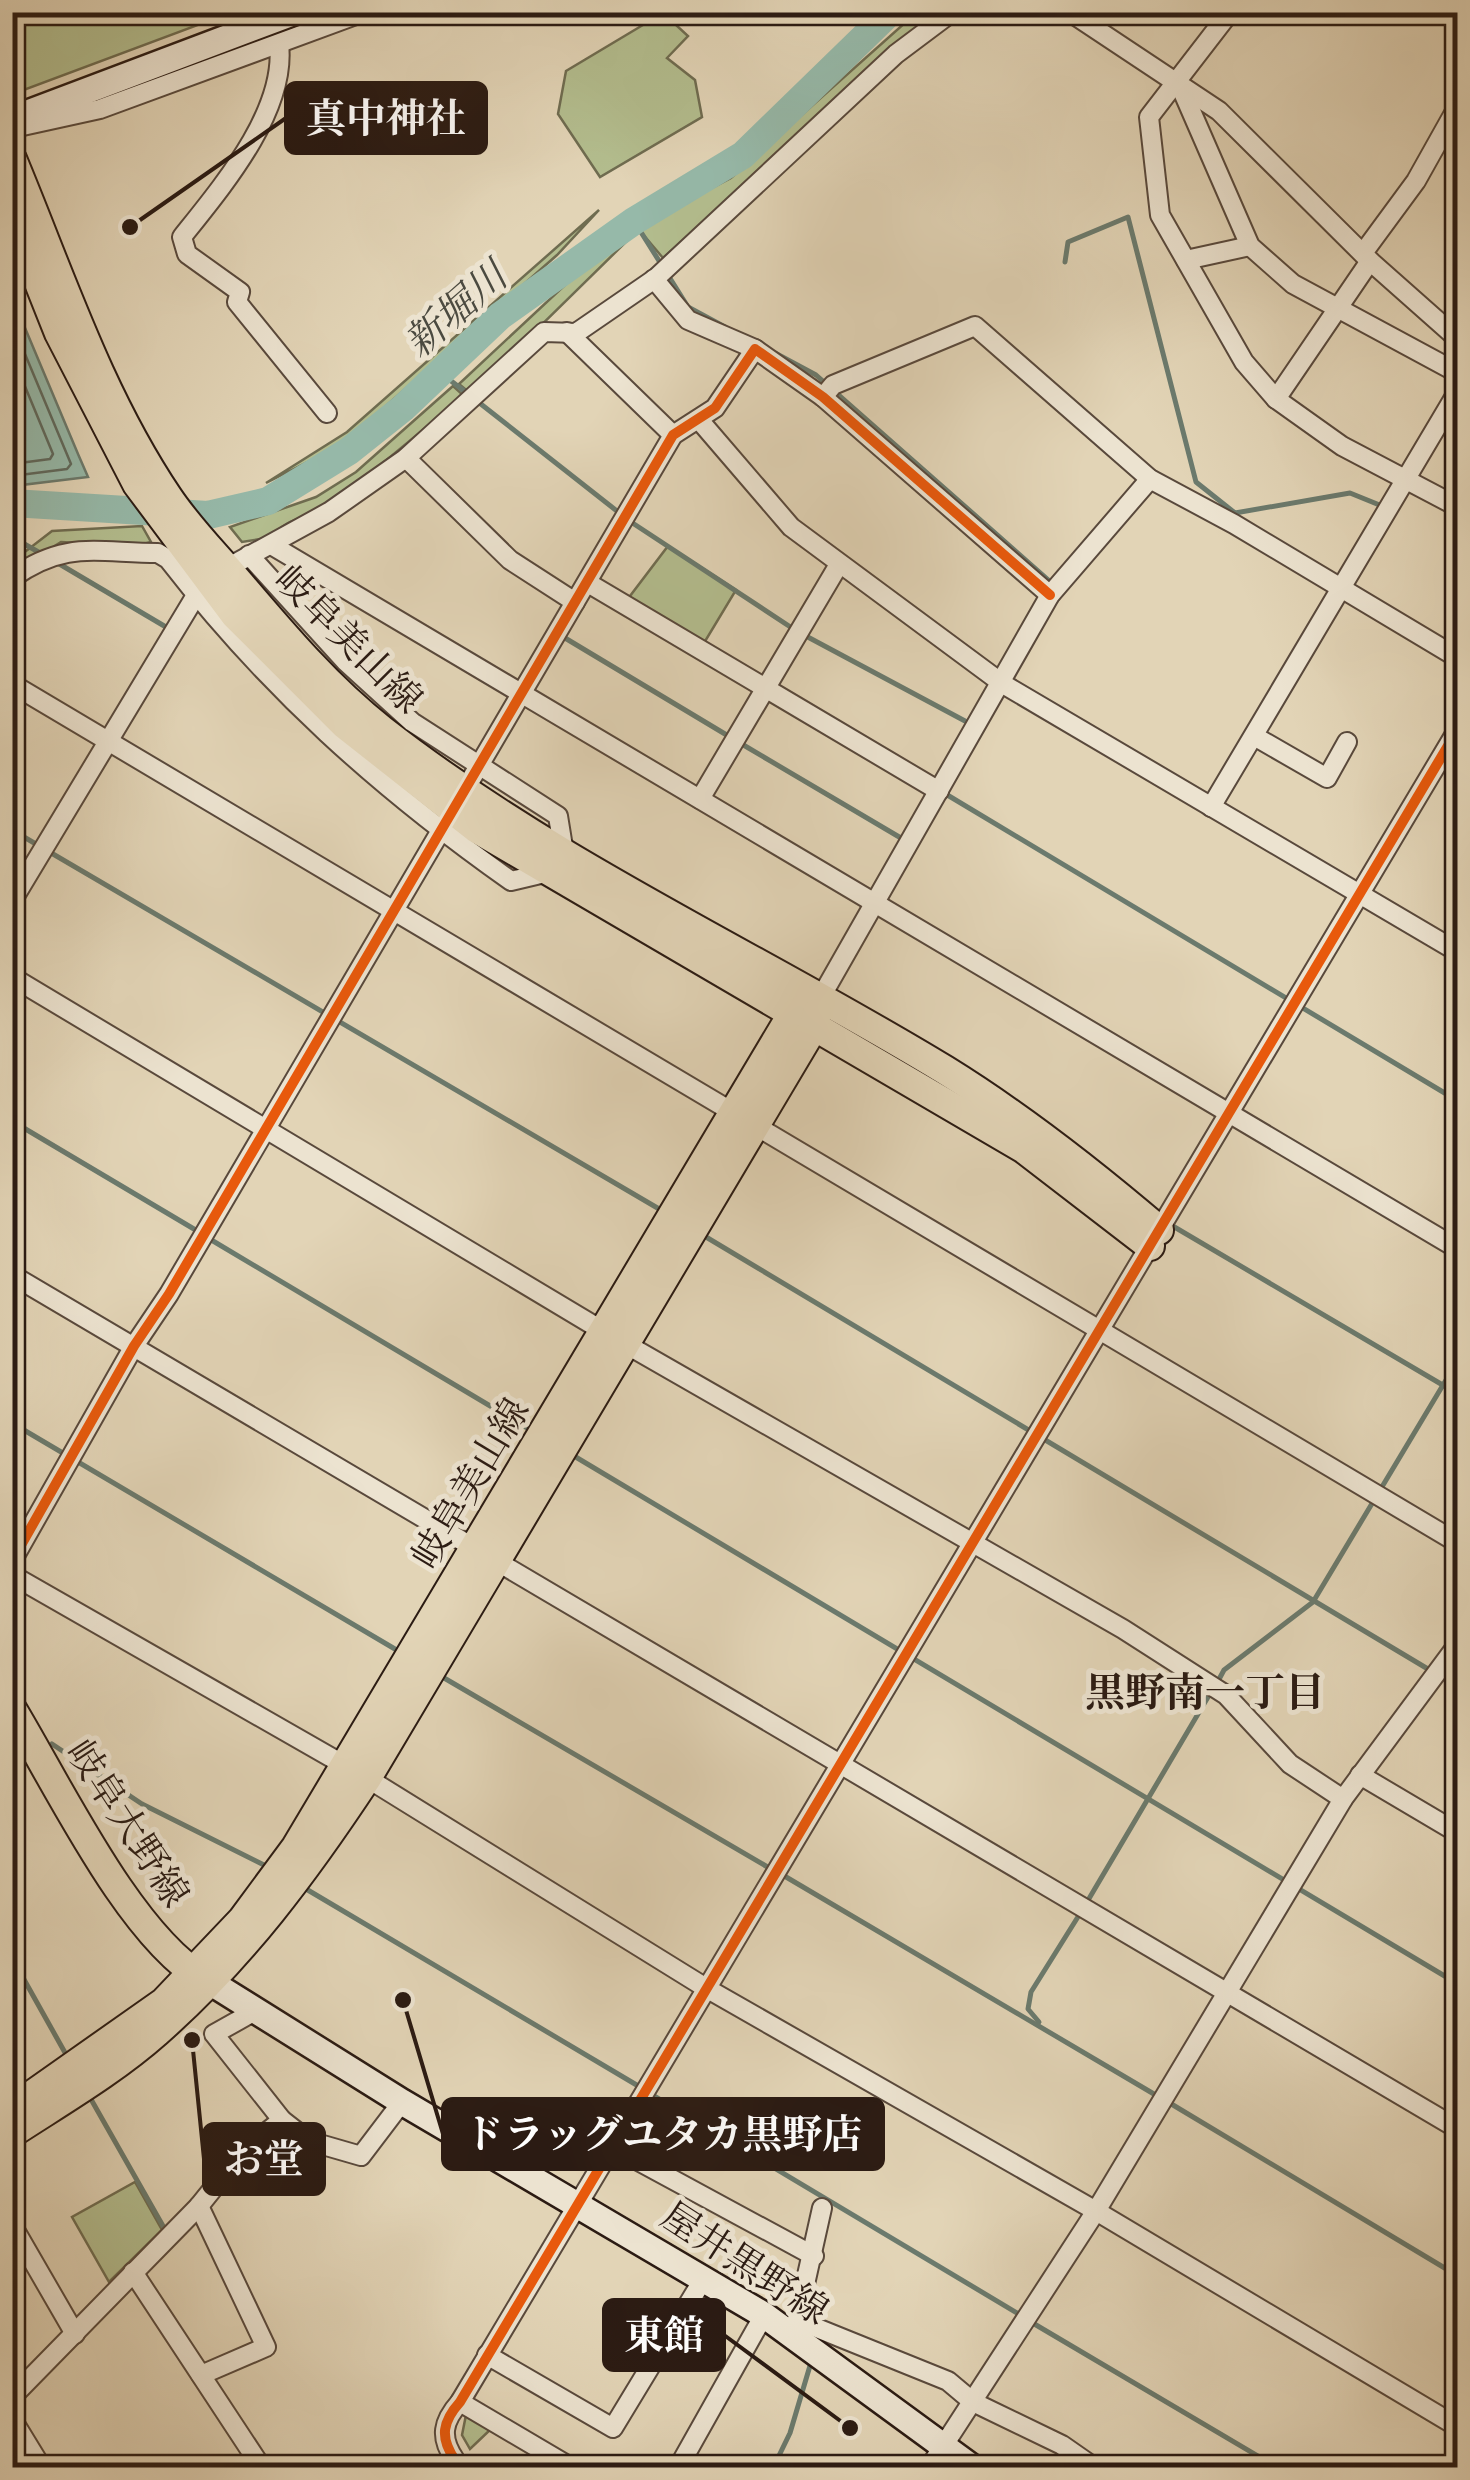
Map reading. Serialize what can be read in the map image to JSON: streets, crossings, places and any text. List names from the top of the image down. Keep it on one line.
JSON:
{"streets":{"main road":["岐阜美山線","岐阜大野線","屋井黒野線"]},"crossings":[["岐阜美山線","岐阜大野線"],["岐阜美山線","屋井黒野線"],["岐阜大野線","屋井黒野線"]],"districts":["黒野南一丁目"],"water":["新堀川"],"places":["真中神社","ドラッグユタカ黒野店","お堂","東館"]}
